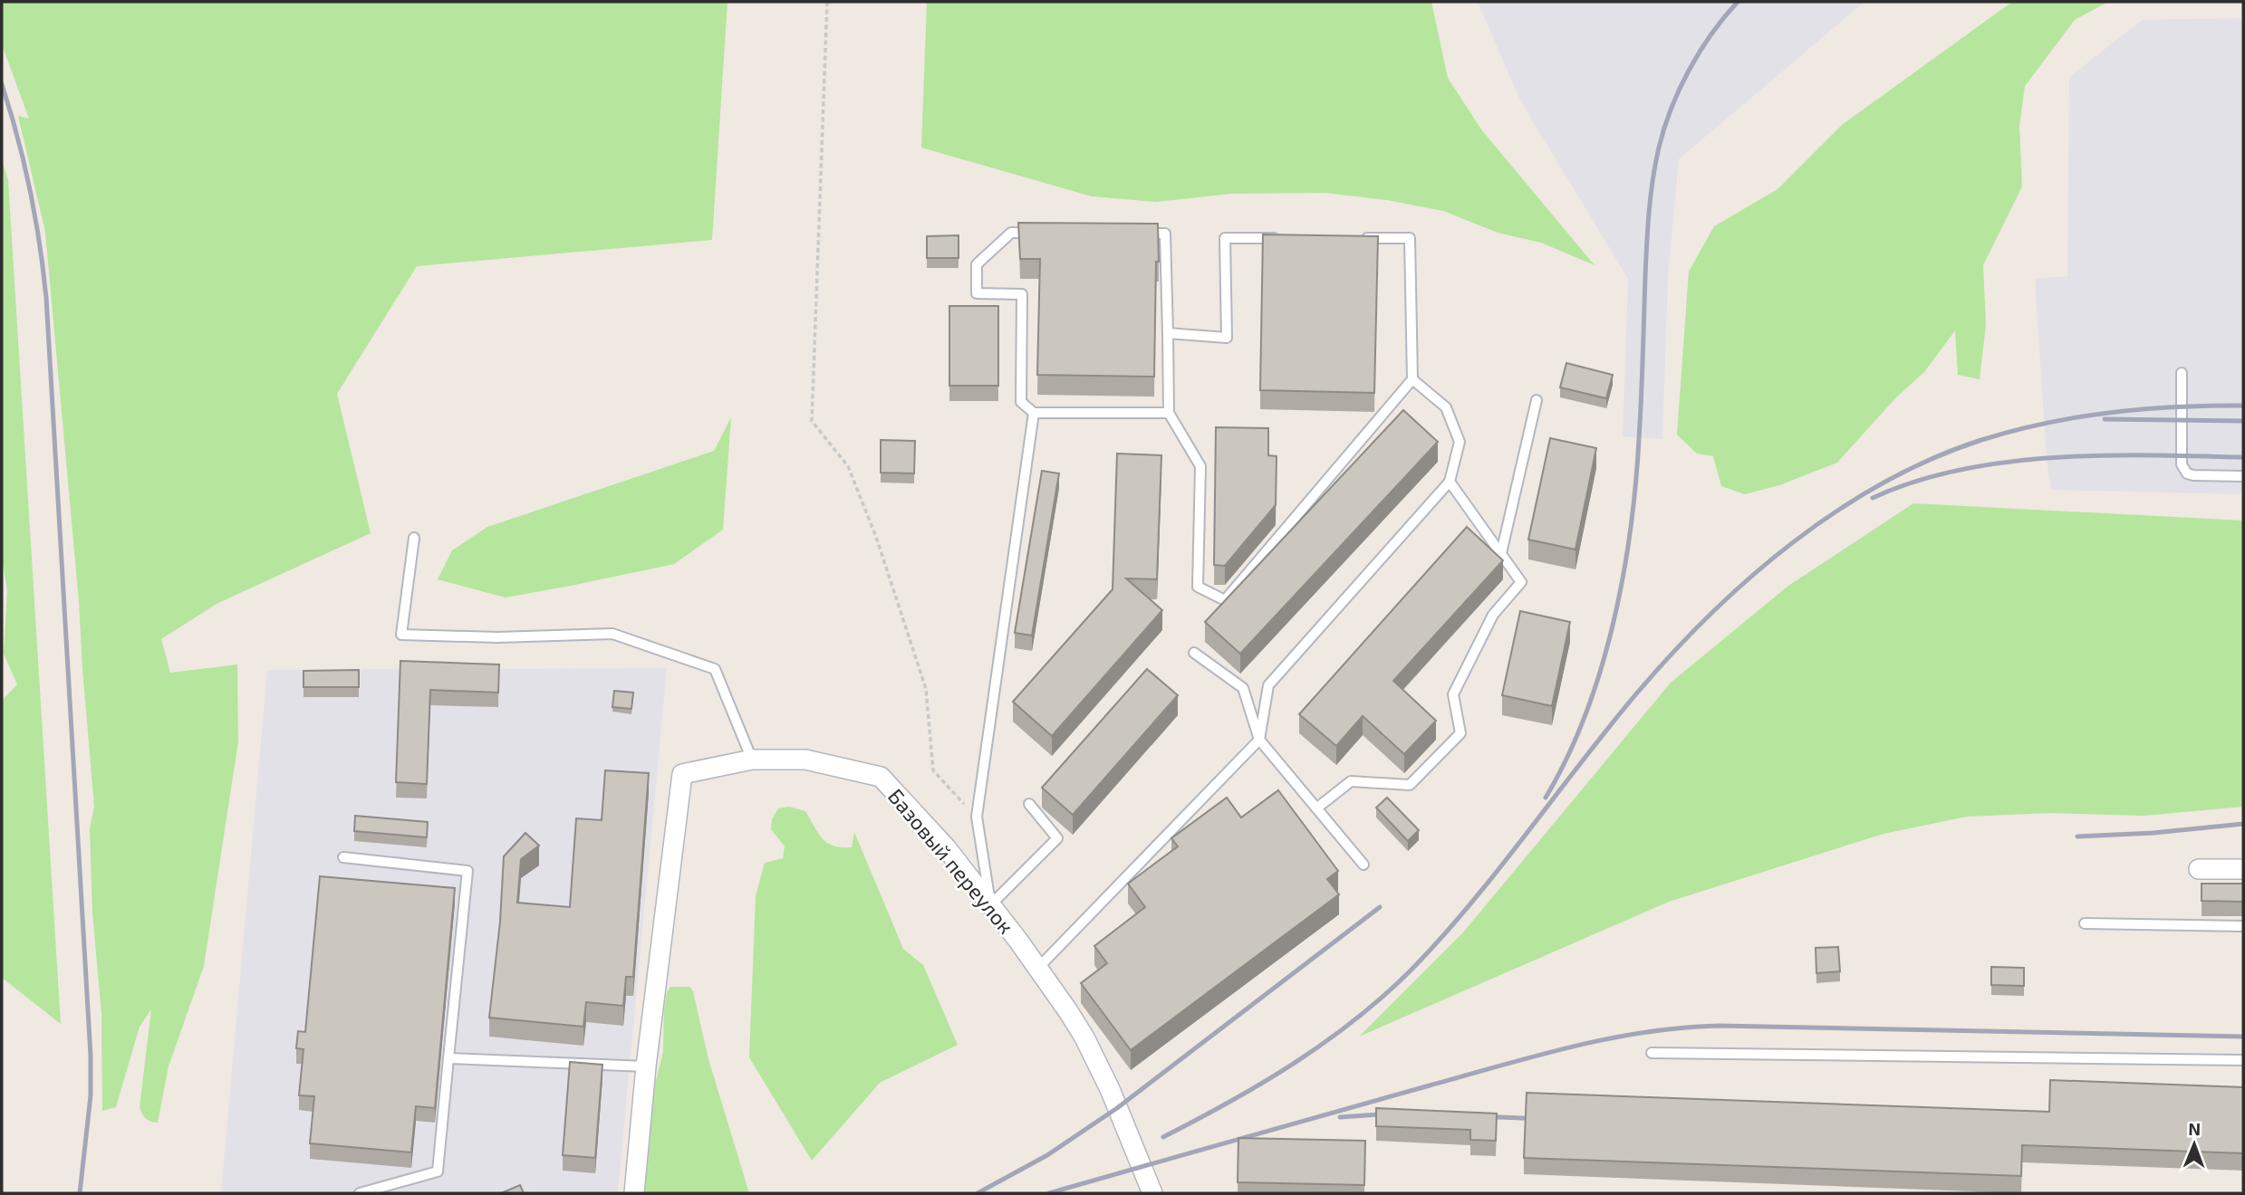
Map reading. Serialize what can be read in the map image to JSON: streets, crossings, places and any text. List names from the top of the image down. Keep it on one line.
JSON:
{"streets":{"street":["Базовый переулок"]},"north":"top"}
